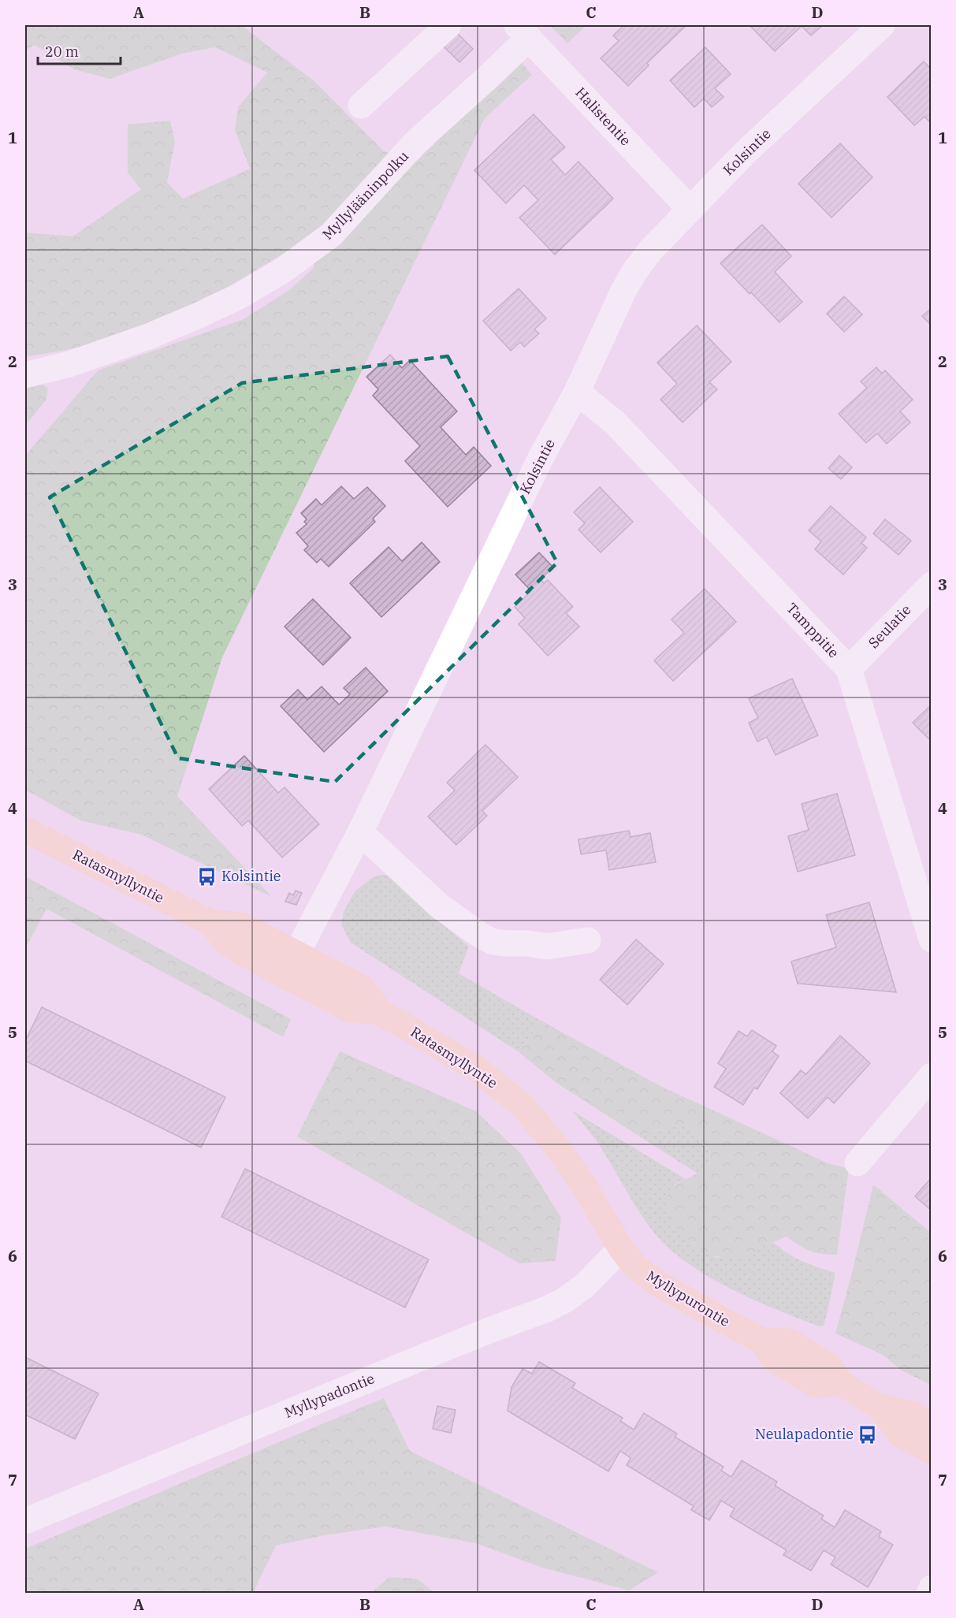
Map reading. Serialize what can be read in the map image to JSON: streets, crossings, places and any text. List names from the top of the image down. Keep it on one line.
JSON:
{"streets":{"main road":["Ratasmyllyntie","Myllypurontie"],"street":["Halistentie","Kolsintie","Myllylääninpolku","Seulatie","Tamppitie","Myllypadontie"]},"crossings":[["Halistentie","Kolsintie"],["Halistentie","Myllylääninpolku"],["Kolsintie","Tamppitie"],["Kolsintie","Ratasmyllyntie"],["Seulatie","Tamppitie"],["Ratasmyllyntie","Myllypurontie"],["Ratasmyllyntie","Myllypadontie"],["Myllypurontie","Myllypadontie"]],"places":{"bus stop":["Kolsintie","Neulapadontie"]},"scale_bar":"20 m","grid":{"columns":["A","B","C","D"],"rows":["1","2","3","4","5","6","7"]}}
